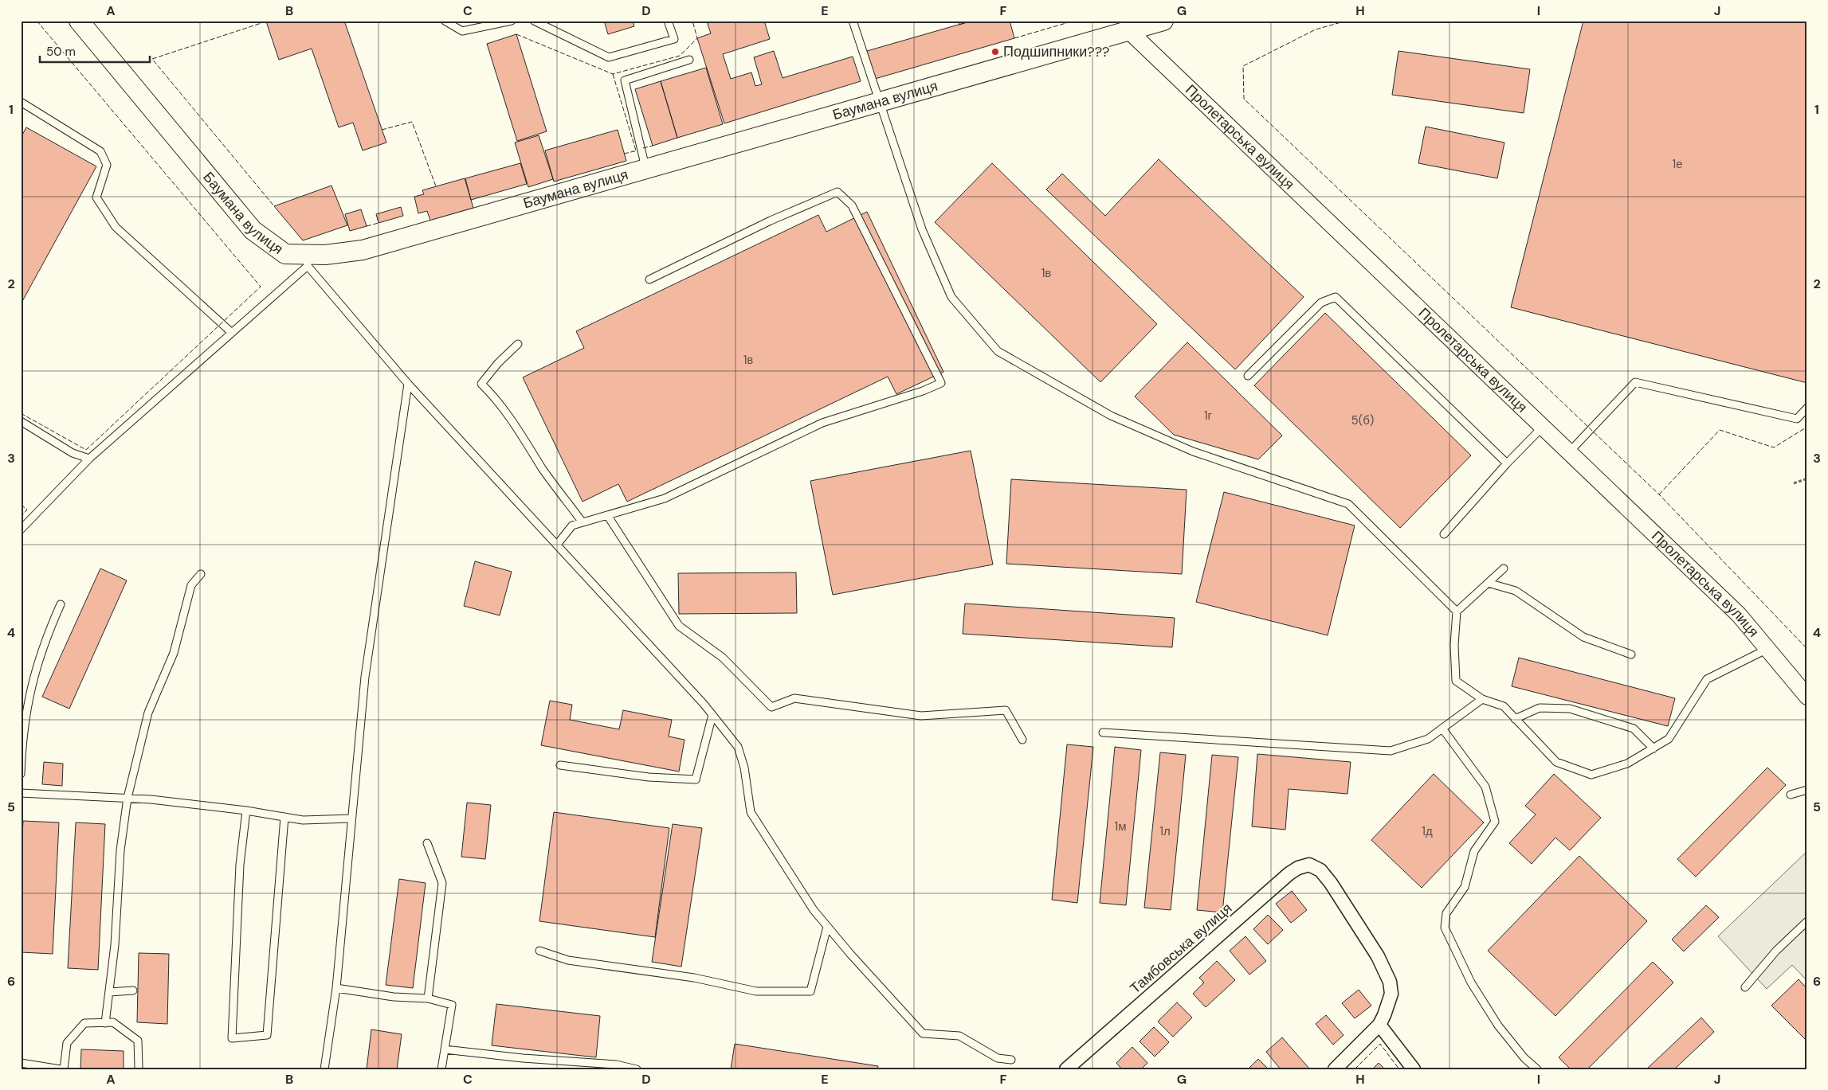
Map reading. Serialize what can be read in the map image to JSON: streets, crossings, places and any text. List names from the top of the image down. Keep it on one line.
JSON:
{"streets":{"main road":["Баумана вулиця"],"street":["Пролетарська вулиця","Тамбовська вулиця"]},"crossings":[["Баумана вулиця","Пролетарська вулиця"]],"places":["Подшипники???"],"house_numbers":["1е","1в","1в","1г","5(б)","1м","1л","1д"],"scale_bar":"50 m","grid":{"columns":["A","B","C","D","E","F","G","H","I","J"],"rows":["1","2","3","4","5","6"]}}
